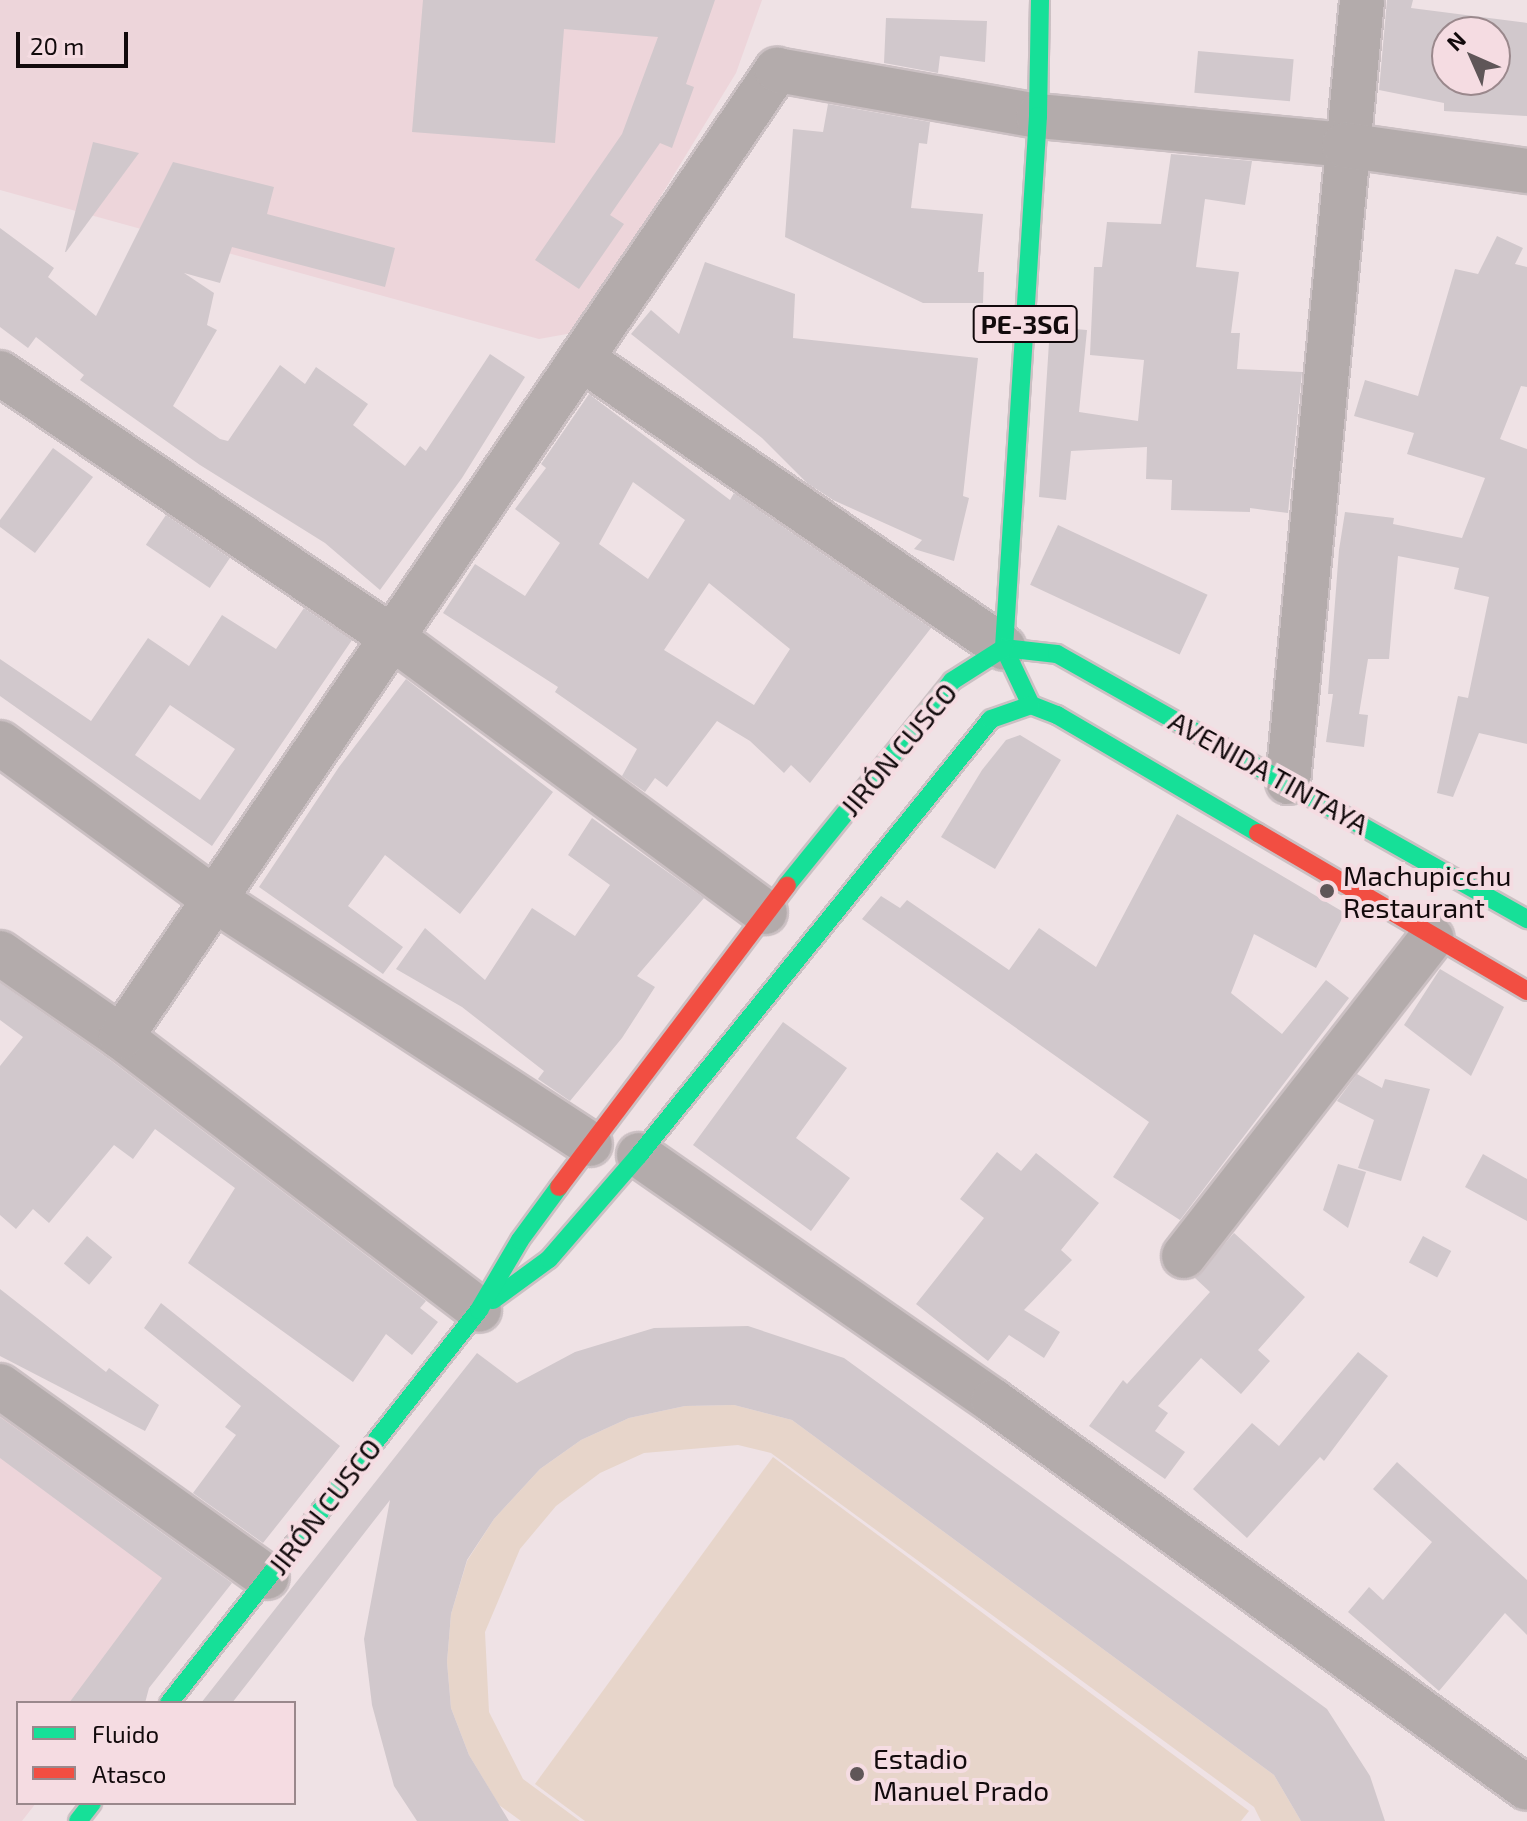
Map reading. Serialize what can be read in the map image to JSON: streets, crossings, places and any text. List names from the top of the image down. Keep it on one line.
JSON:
{"streets":{"street":["PE-3SG","JIRÓN CUSCO","AVENIDA TINTAYA"]},"crossings":[["PE-3SG","JIRÓN CUSCO"],["PE-3SG","AVENIDA TINTAYA"],["JIRÓN CUSCO","AVENIDA TINTAYA"]],"places":["Machupicchu Restaurant","Estadio Manuel Prado"],"legend":["Fluido","Atasco"],"scale_bar":"20 m","north":"top left"}
